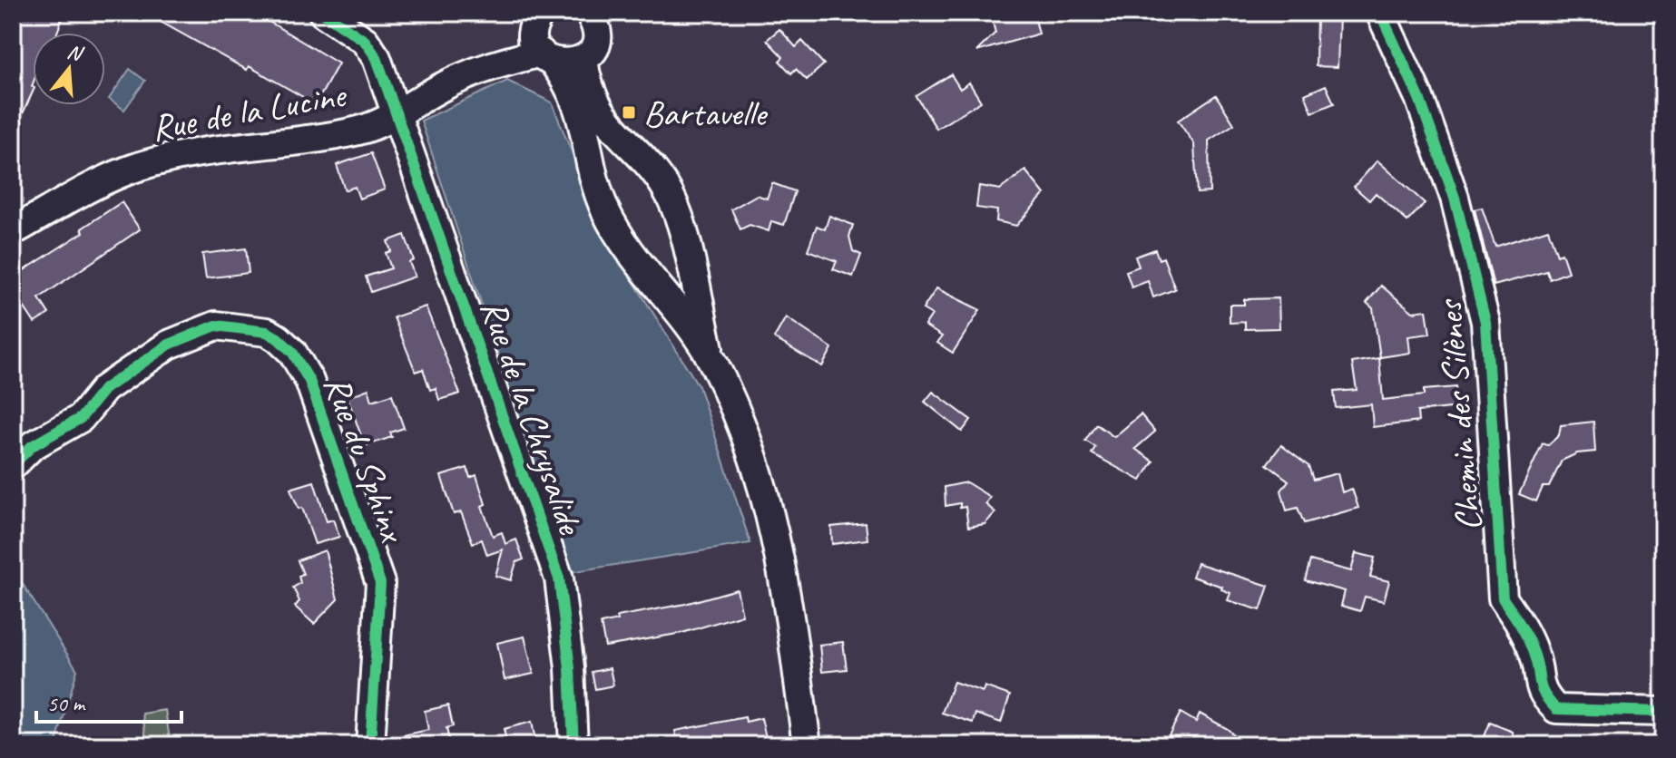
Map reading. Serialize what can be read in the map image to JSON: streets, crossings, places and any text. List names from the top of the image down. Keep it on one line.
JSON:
{"streets":{"street":["Rue de la Lucine","Rue de la Chrysalide","Chemin des Silènes","Rue du Sphinx"]},"crossings":[["Rue de la Lucine","Rue de la Chrysalide"]],"places":{"transit":["Bartavelle"]},"scale_bar":"50 m","north":"top"}
